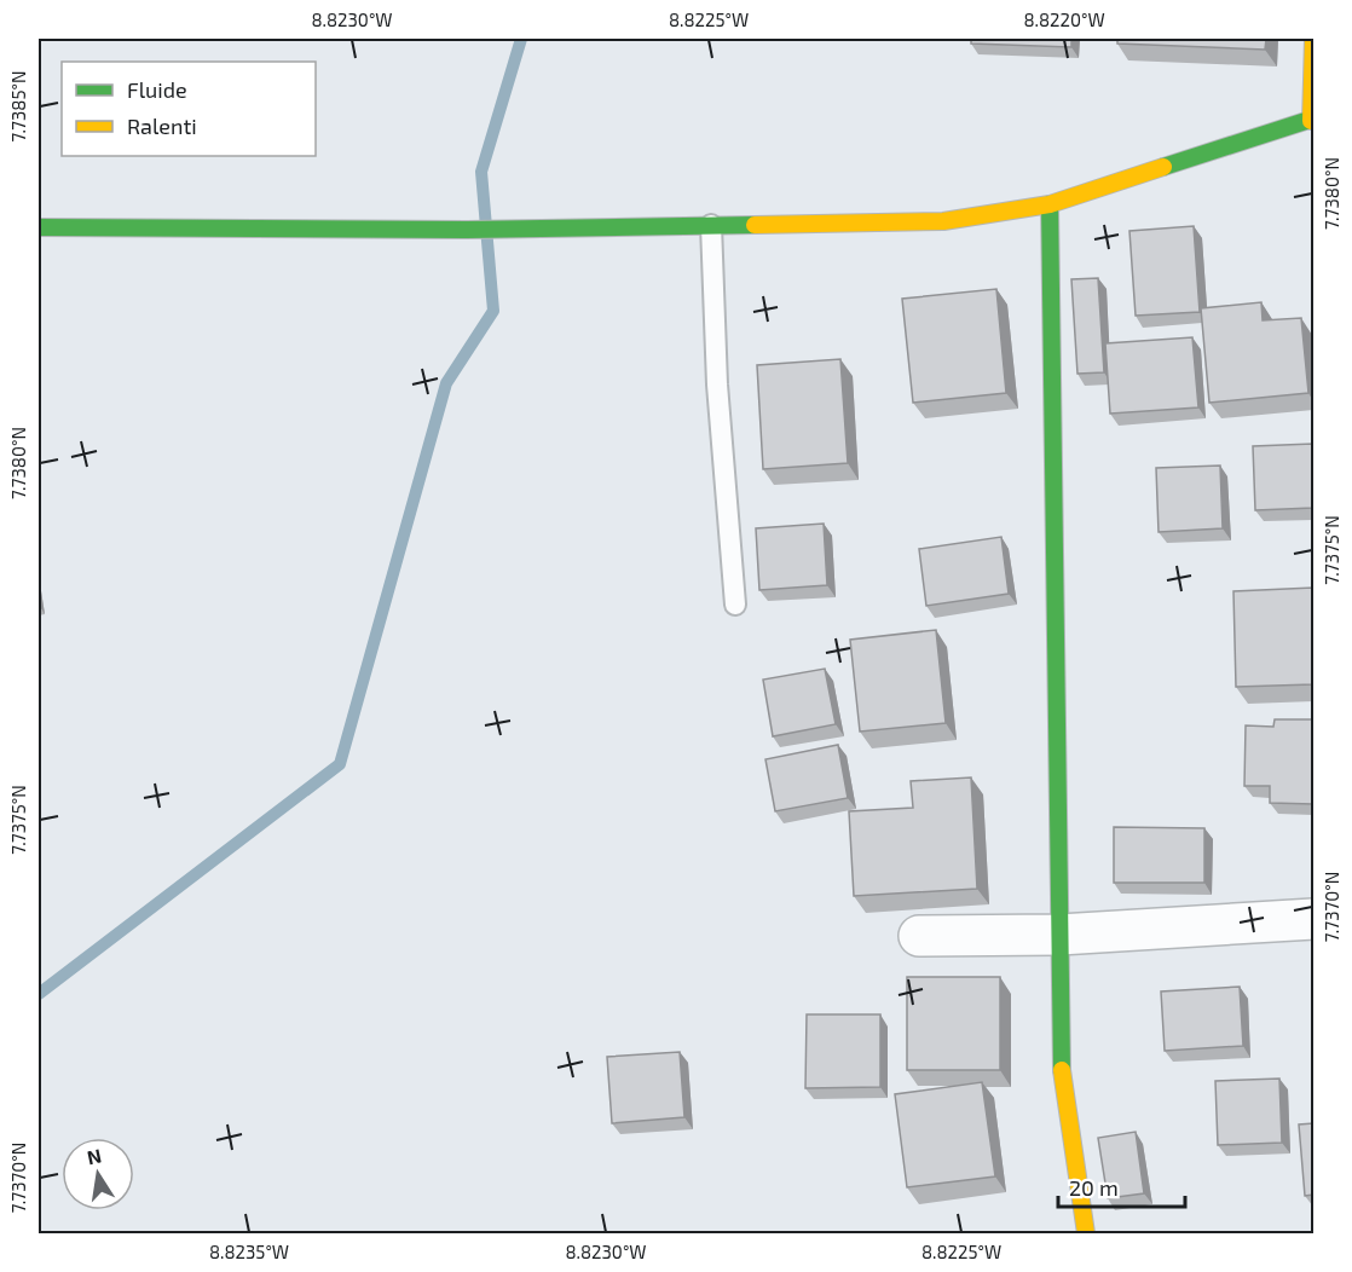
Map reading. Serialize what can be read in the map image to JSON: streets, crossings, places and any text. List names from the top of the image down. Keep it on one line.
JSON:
{"legend":["Fluide","Ralenti"],"scale_bar":"20 m","north":"top","coordinates":["8.8230°W","8.8225°W","8.8220°W","7.7385°N","7.7380°N","7.7375°N","7.7370°N","8.8235°W"]}
